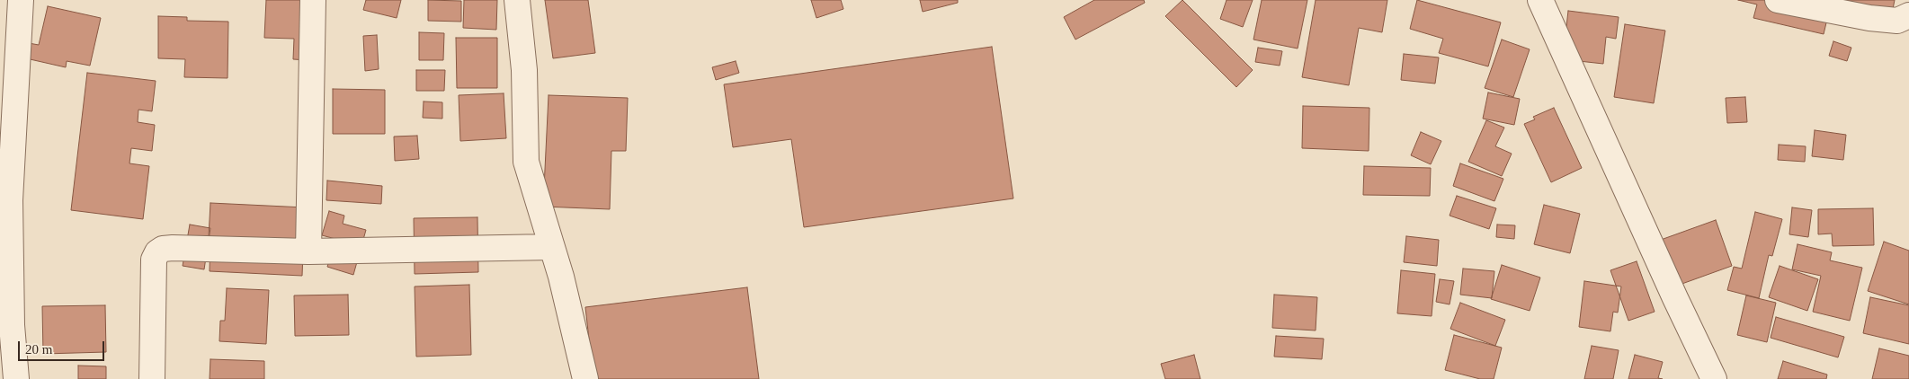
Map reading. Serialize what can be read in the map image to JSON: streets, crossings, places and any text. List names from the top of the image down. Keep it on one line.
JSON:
{"scale_bar":"20 m"}
